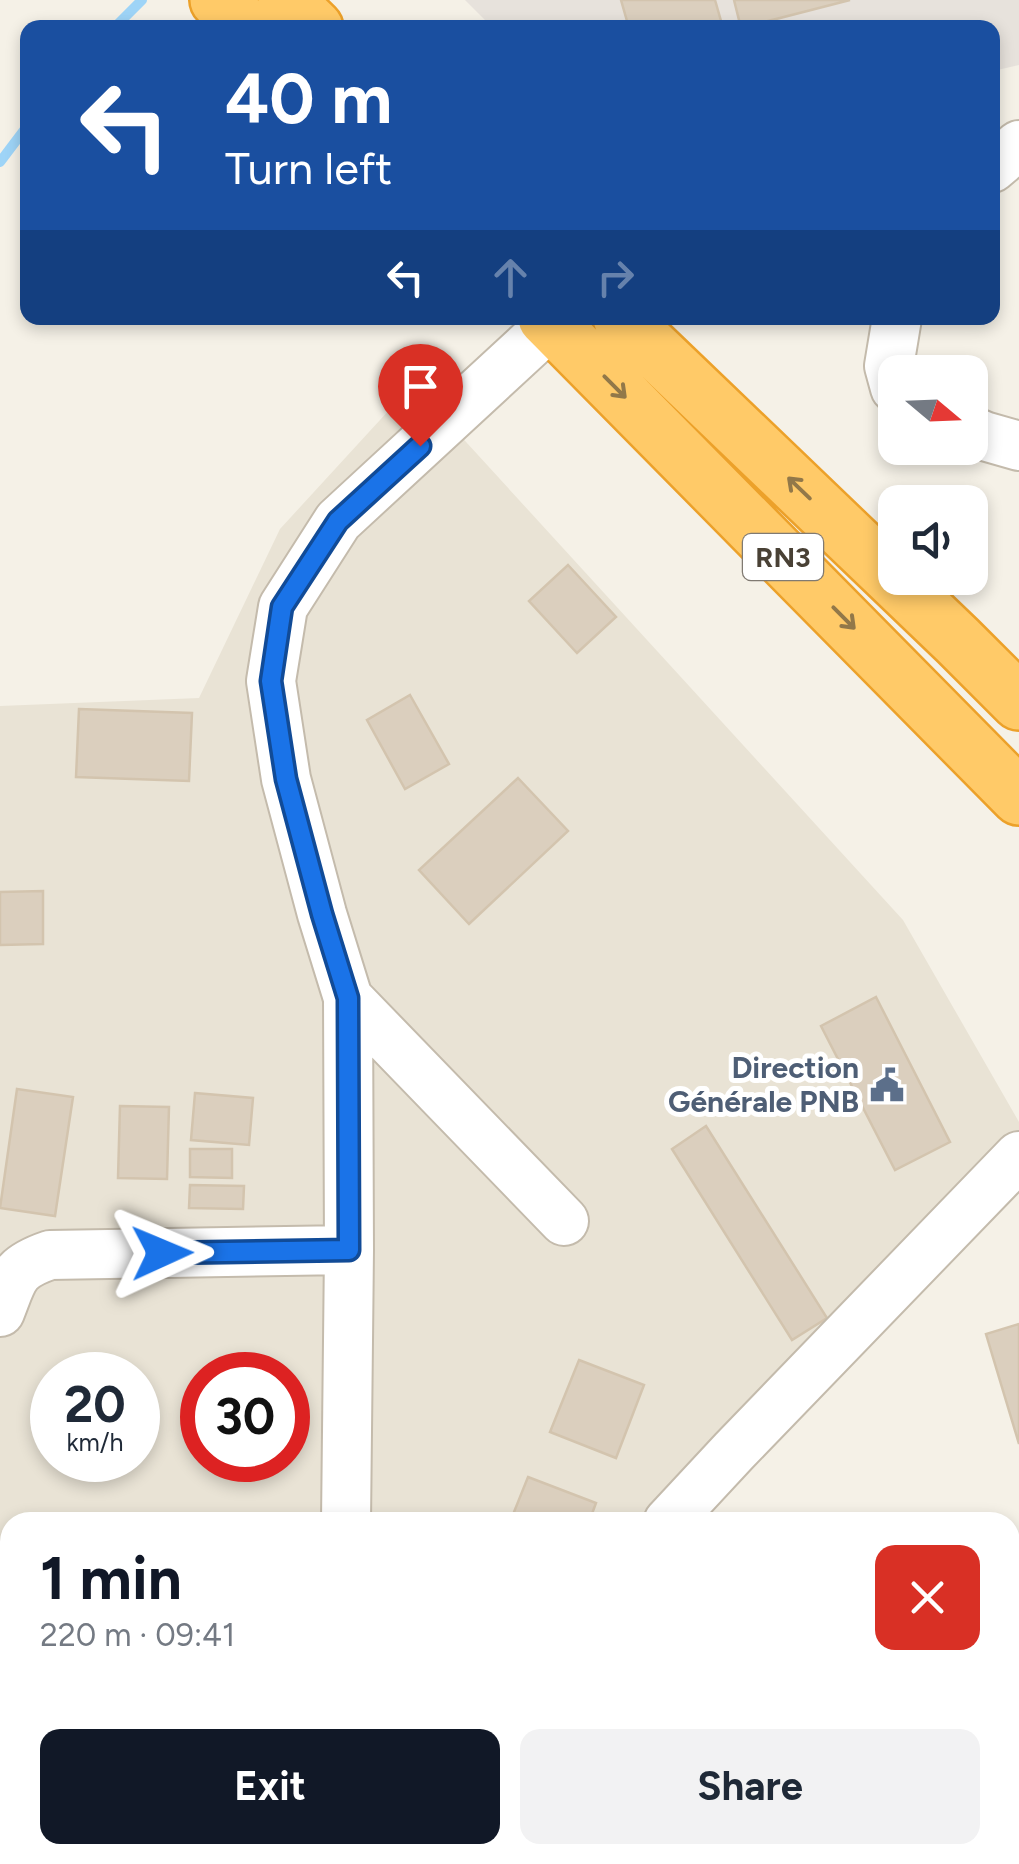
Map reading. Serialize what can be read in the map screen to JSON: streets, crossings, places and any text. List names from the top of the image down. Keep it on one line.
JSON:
{"streets":{"highway":["RN3"]},"places":{"public building":["Direction Générale PNB"]},"north":"right","page":{"turn":["40 m","Turn left"],"speed":"20 km/h","limit":"30","heading":["1 min","220 m · 09:41"],"buttons":["Exit","Share"]}}
